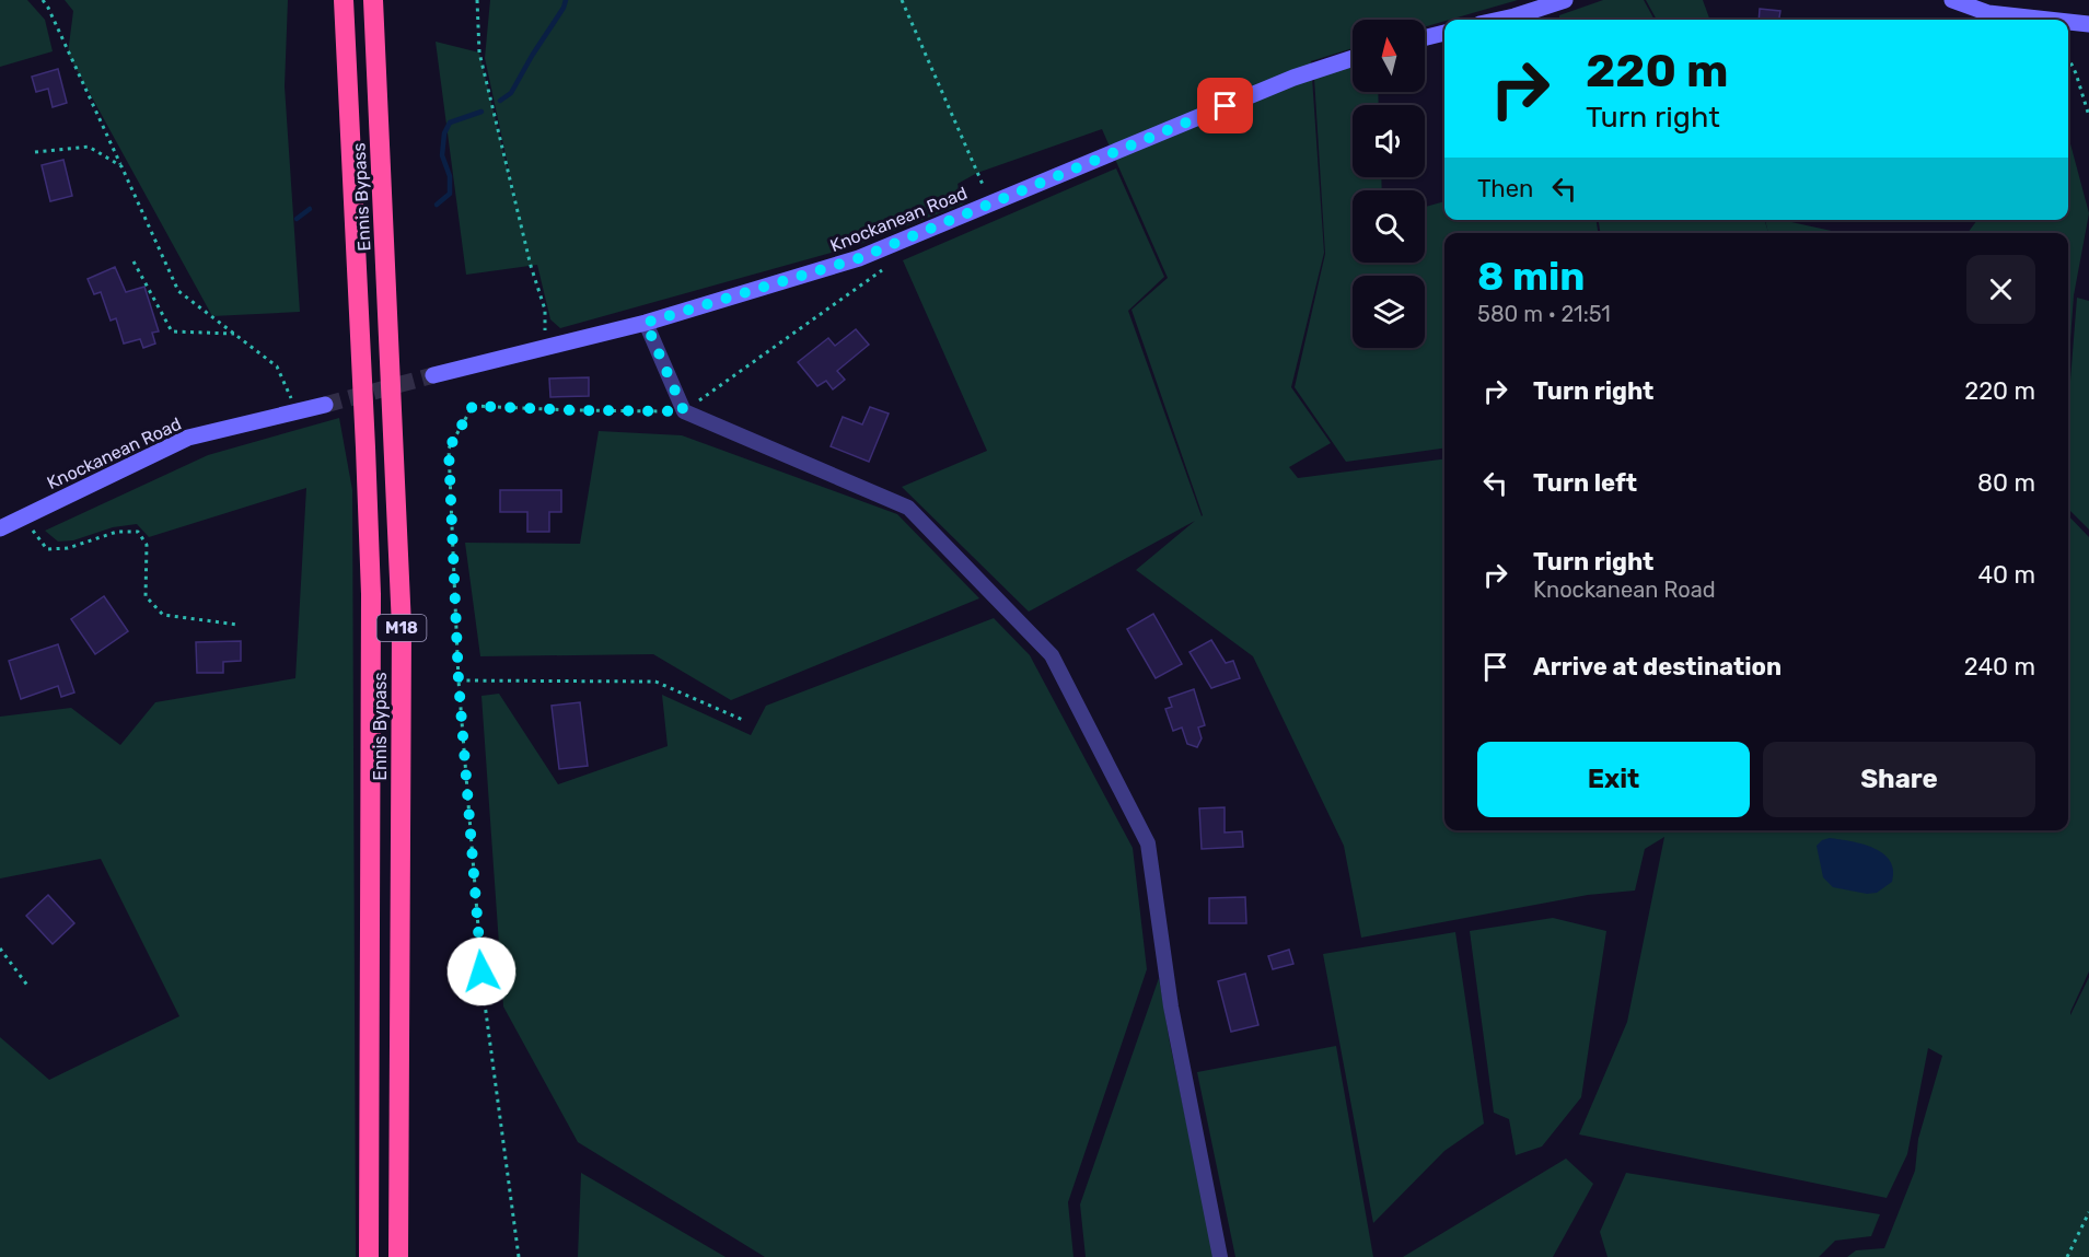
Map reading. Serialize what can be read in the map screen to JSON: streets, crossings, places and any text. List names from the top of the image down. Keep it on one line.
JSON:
{"streets":{"highway":["Ennis Bypass","M18"],"street":["Knockanean Road"]},"north":"top","page":{"turn":["220 m","Turn right"],"then":"Then","heading":["8 min","580 m · 21:51"],"list":[{"name":"Turn right","value":"220 m"},{"name":"Turn left","value":"80 m"},{"name":"Turn right","note":"Knockanean Road","value":"40 m"},{"name":"Arrive at destination","value":"240 m"}],"buttons":["Exit","Share"]}}
